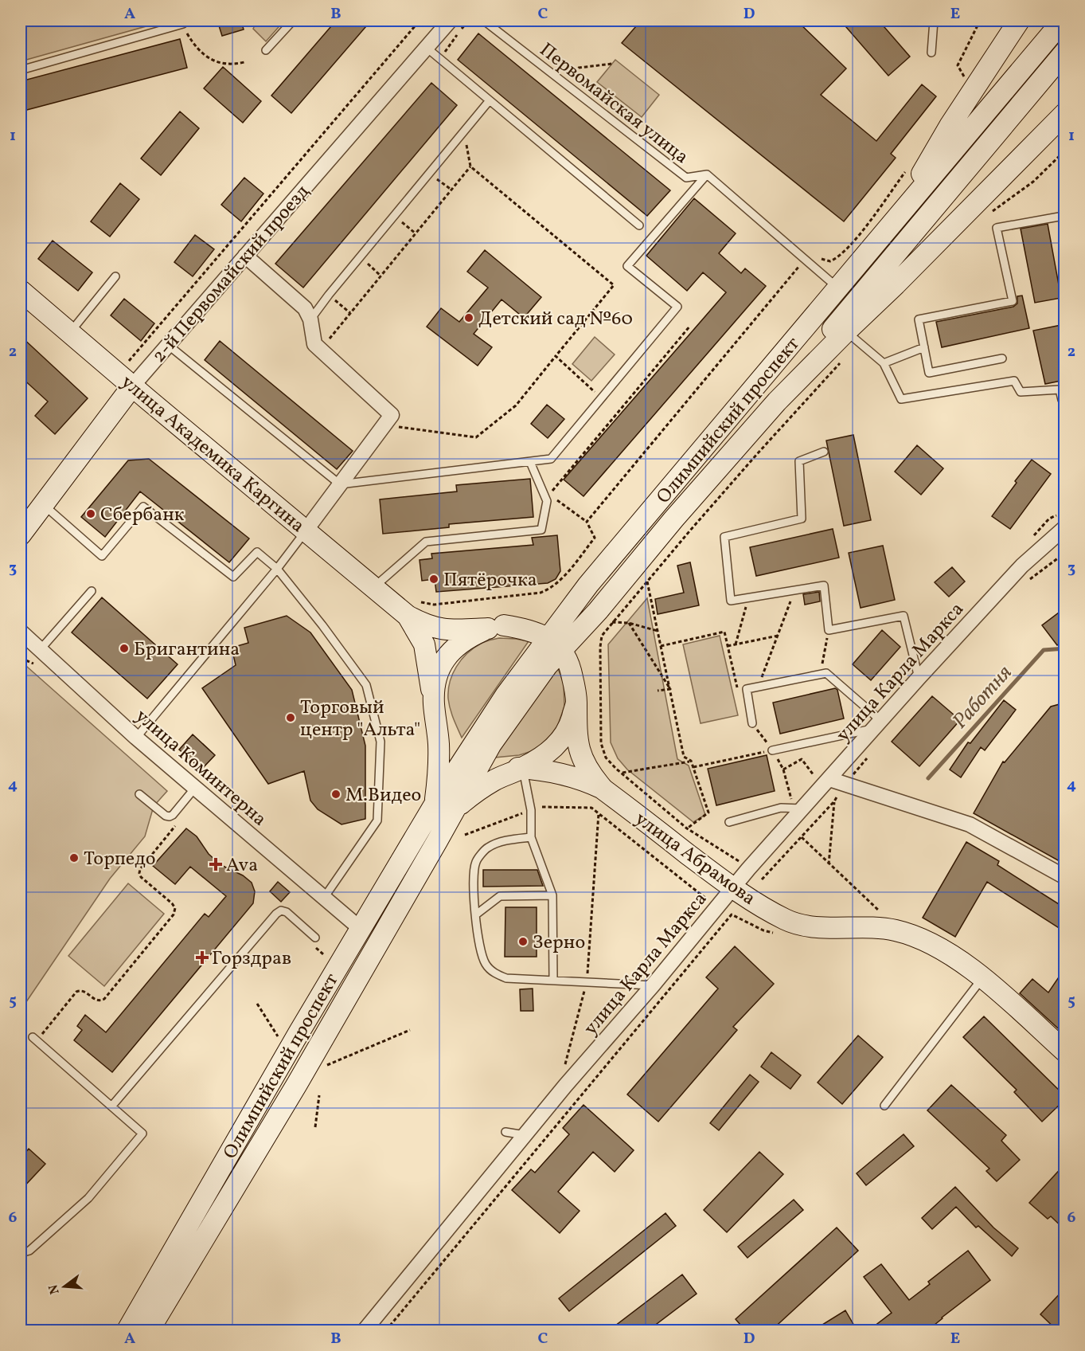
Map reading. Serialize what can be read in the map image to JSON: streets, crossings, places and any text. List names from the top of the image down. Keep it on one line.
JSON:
{"streets":{"main road":["2-й Первомайский проезд","Олимпийский проспект","улица Академика Каргина","улица Абрамова"],"street":["улица Карла Маркса","улица Коминтерна"],"lane":["Первомайская улица"]},"crossings":[["Первомайская улица","Олимпийский проспект"],["2-й Первомайский проезд","улица Академика Каргина"],["Олимпийский проспект","улица Коминтерна"],["улица Карла Маркса","улица Абрамова"]],"water":["Работня"],"places":{"other":["Детский сад №60","Сбербанк","Пятёрочка","Бригантина","Торговый центр \"Альта\"","М.Видео","Торпедо","Зерно"],"health":["Ava","Горздрав"]},"north":"left","grid":{"columns":["A","B","C","D","E"],"rows":["1","2","3","4","5","6"]}}
